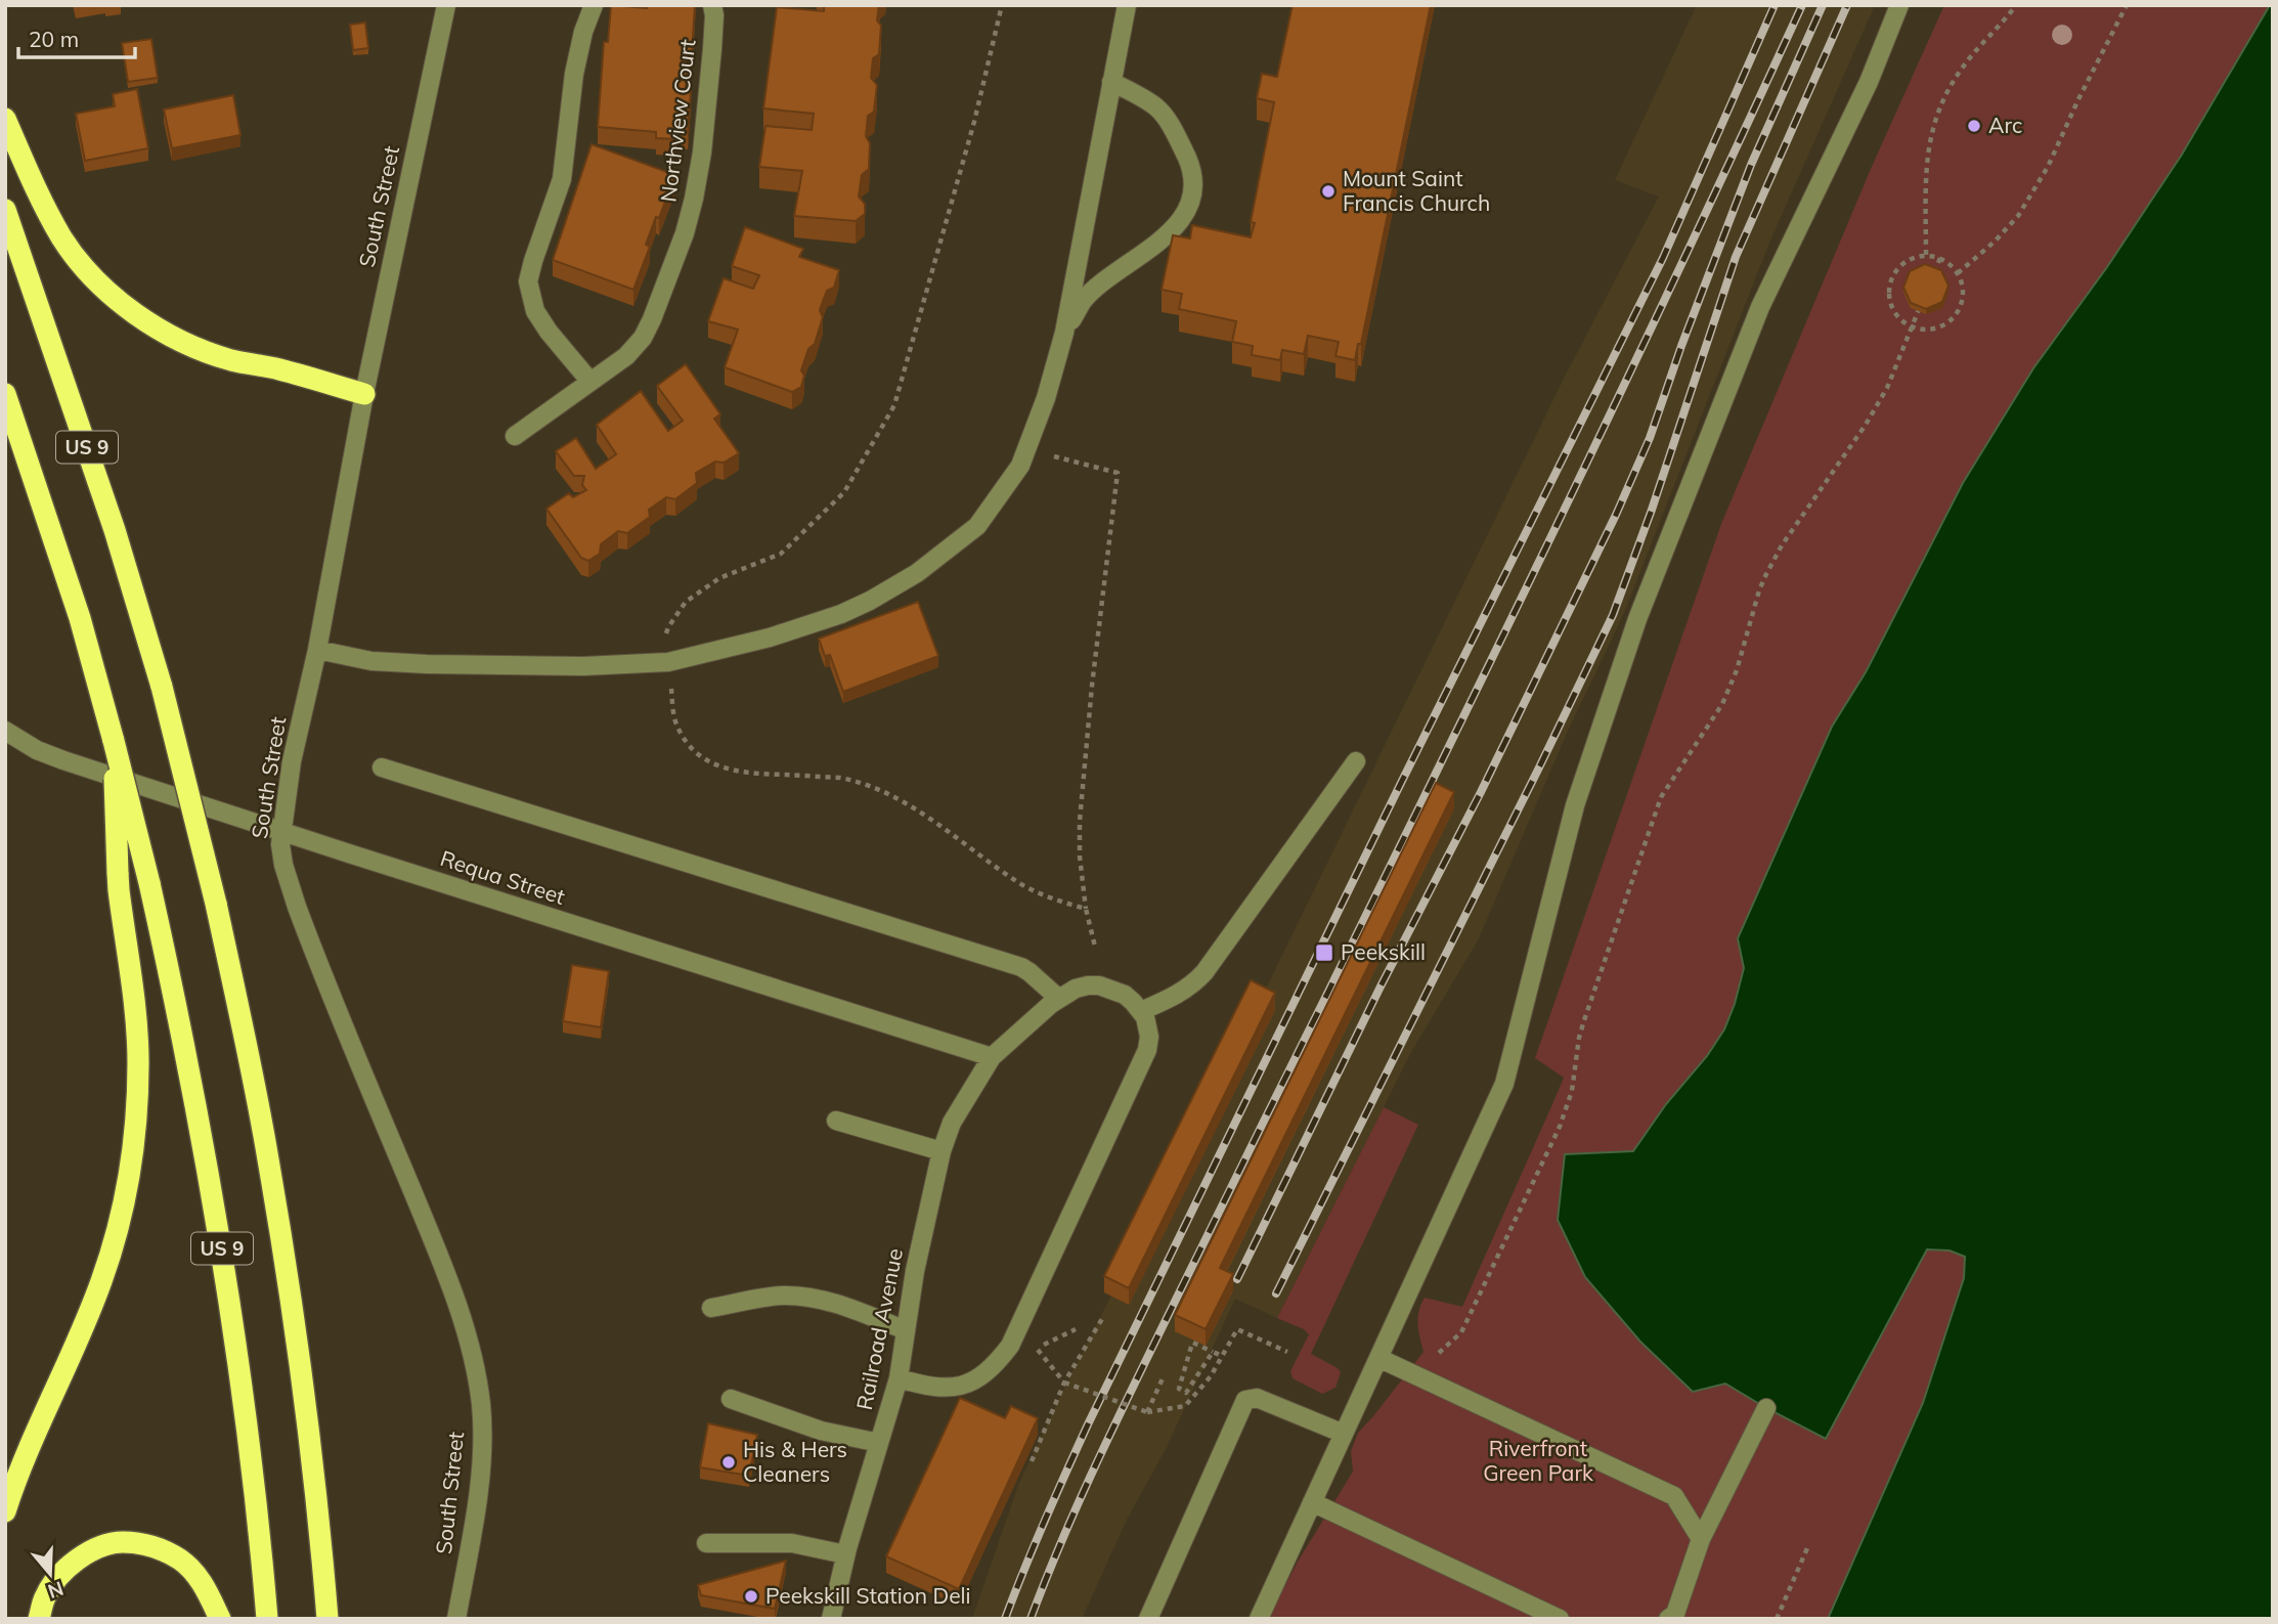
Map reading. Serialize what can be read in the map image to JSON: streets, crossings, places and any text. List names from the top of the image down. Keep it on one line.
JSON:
{"streets":{"highway":["US 9"],"street":["Northview Court","South Street","Requa Street","Railroad Avenue"]},"crossings":[["South Street","Requa Street"],["Requa Street","Railroad Avenue"]],"parks":["Riverfront Green Park"],"places":{"other":["Arc","Mount Saint Francis Church","His & Hers Cleaners","Peekskill Station Deli"],"transit":["Peekskill"]},"scale_bar":"20 m","north":"bottom"}
